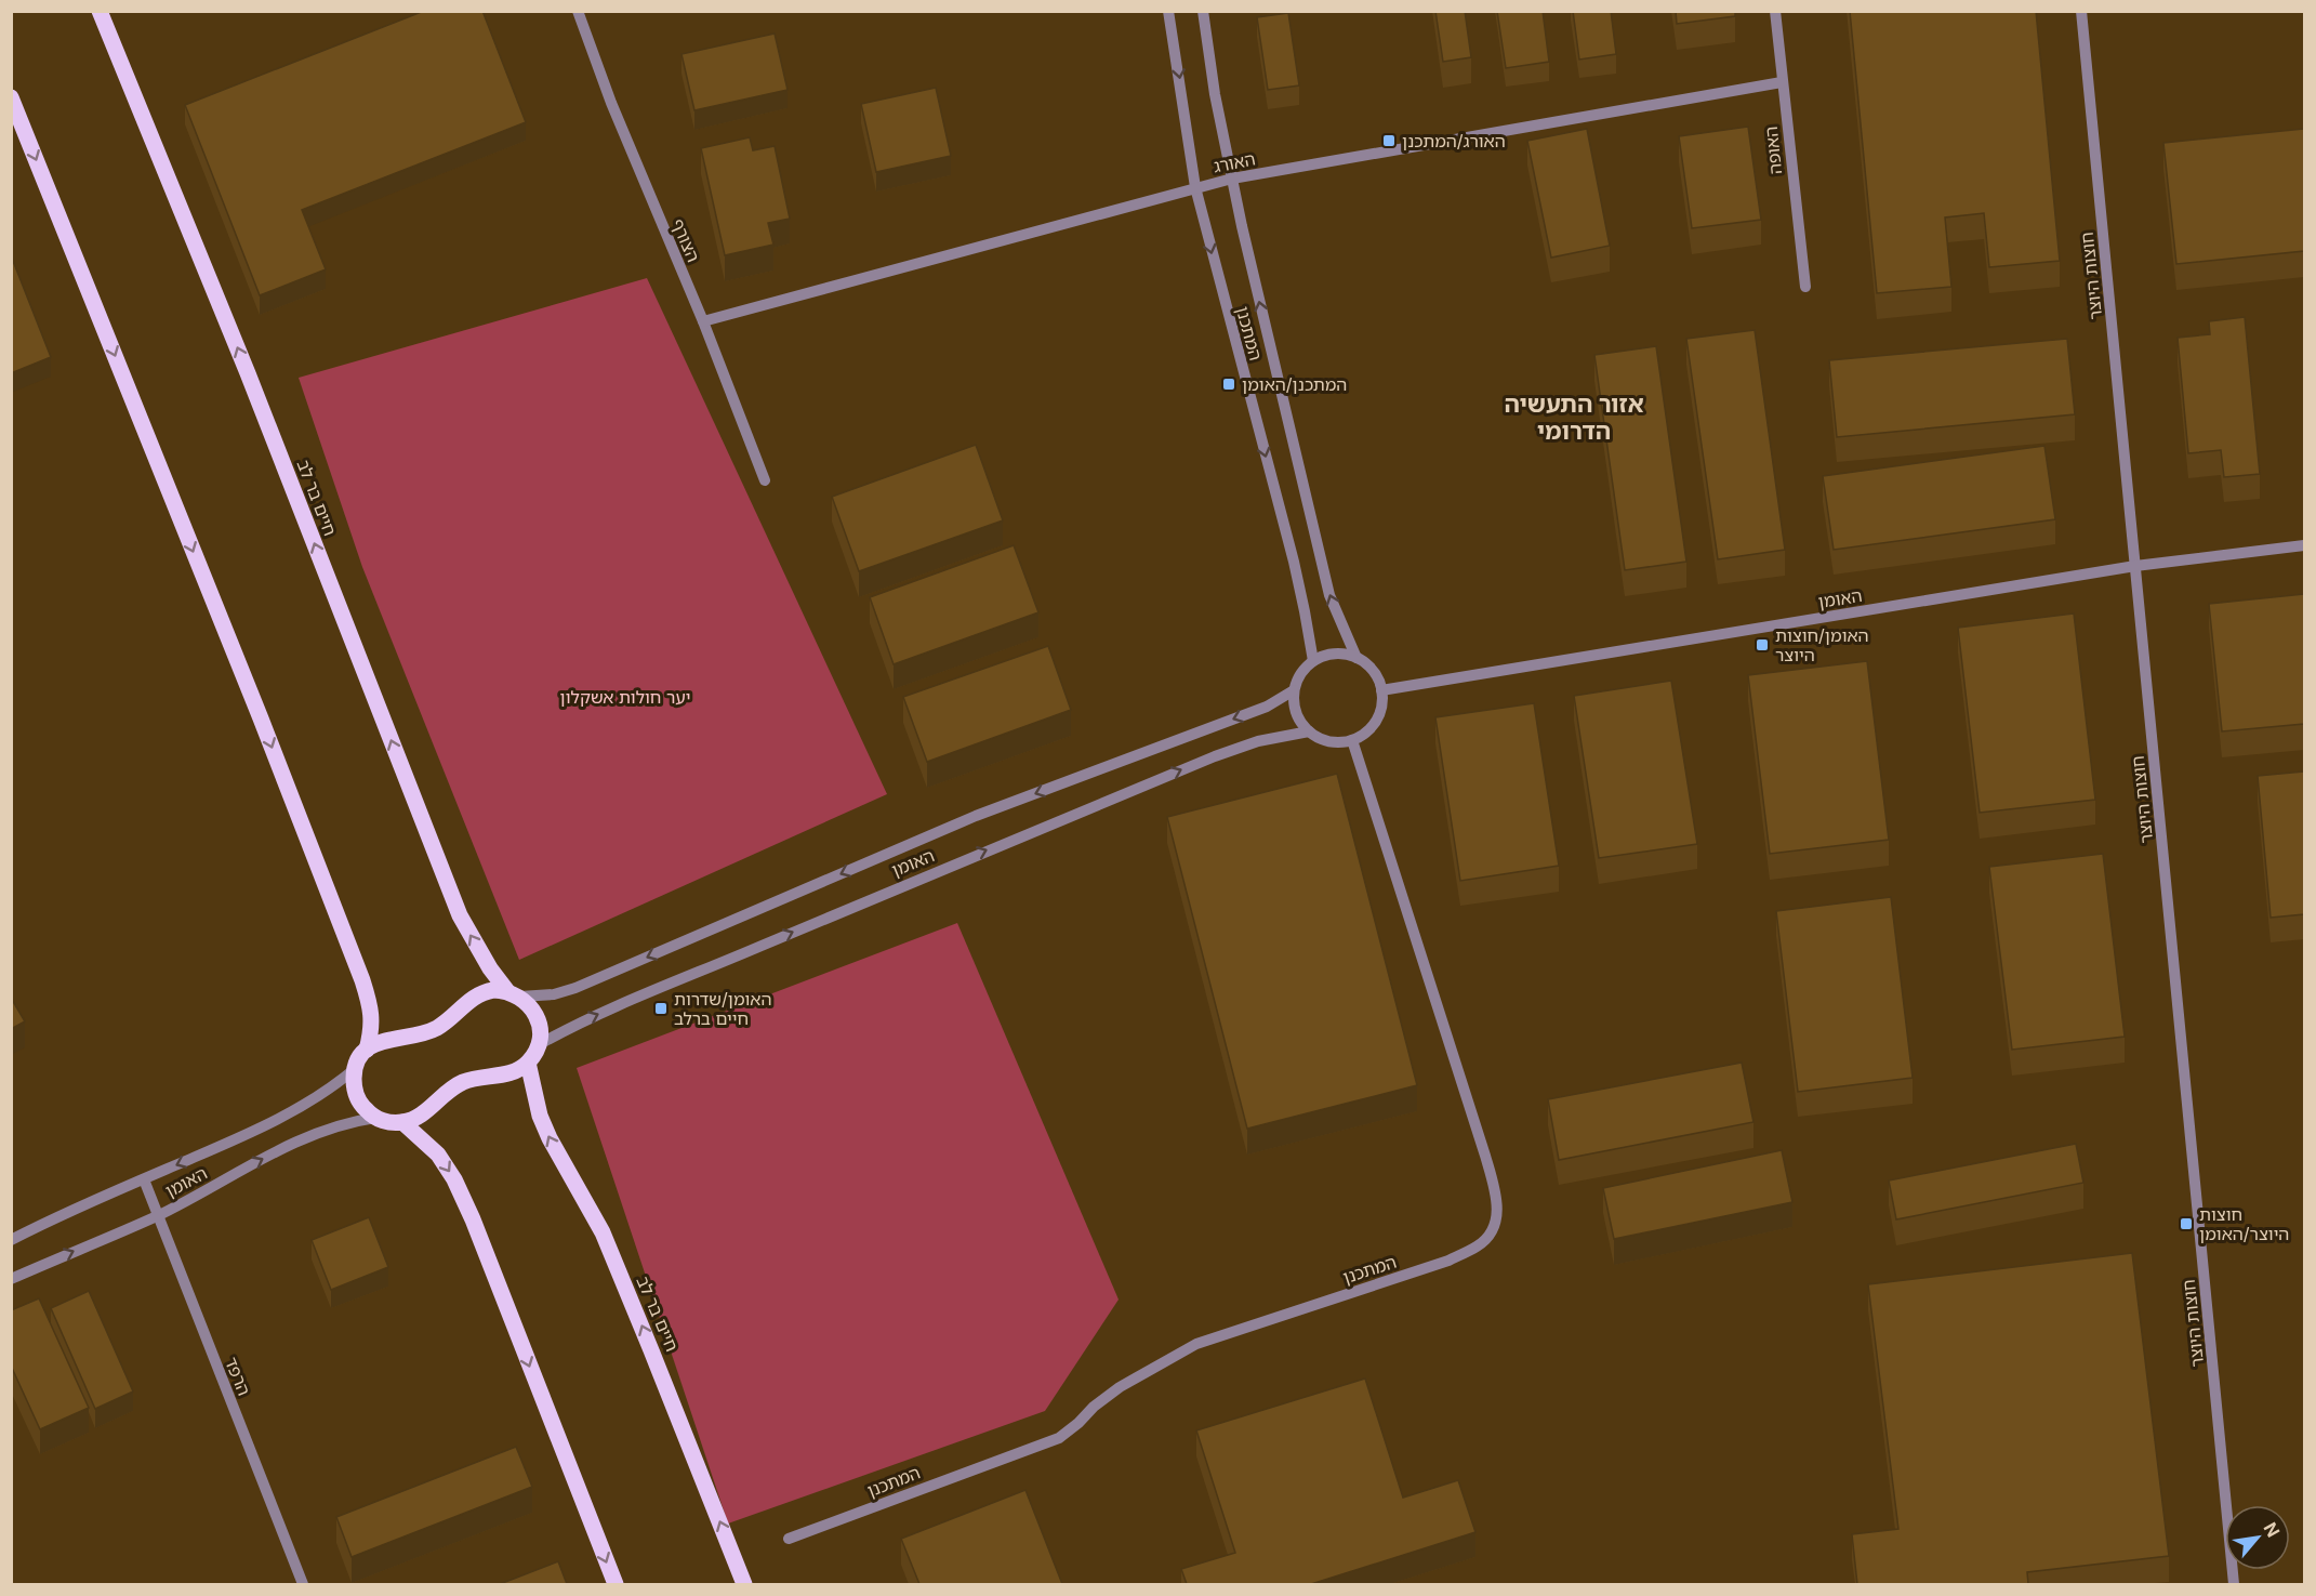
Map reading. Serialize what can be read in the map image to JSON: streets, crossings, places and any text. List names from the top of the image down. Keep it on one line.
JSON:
{"streets":{"main road":["חיים בר לב"],"street":["האופה","האורג","הצורף","חוצות היוצר","המתכנן","האומן","הרפד"]},"crossings":[["האופה","האורג"],["האורג","הצורף"],["האורג","המתכנן"],["חוצות היוצר","האומן"],["המתכנן","האומן"],["חיים בר לב","האומן"],["האומן","הרפד"]],"districts":["אזור התעשיה הדרומי"],"parks":["יער חולות אשקלון"],"places":{"transit":["האורג/המתכנן","המתכנן/האומן","האומן/חוצות היוצר","האומן/שדרות חיים ברלב","חוצות היוצר/האומן"]},"north":"top right"}
